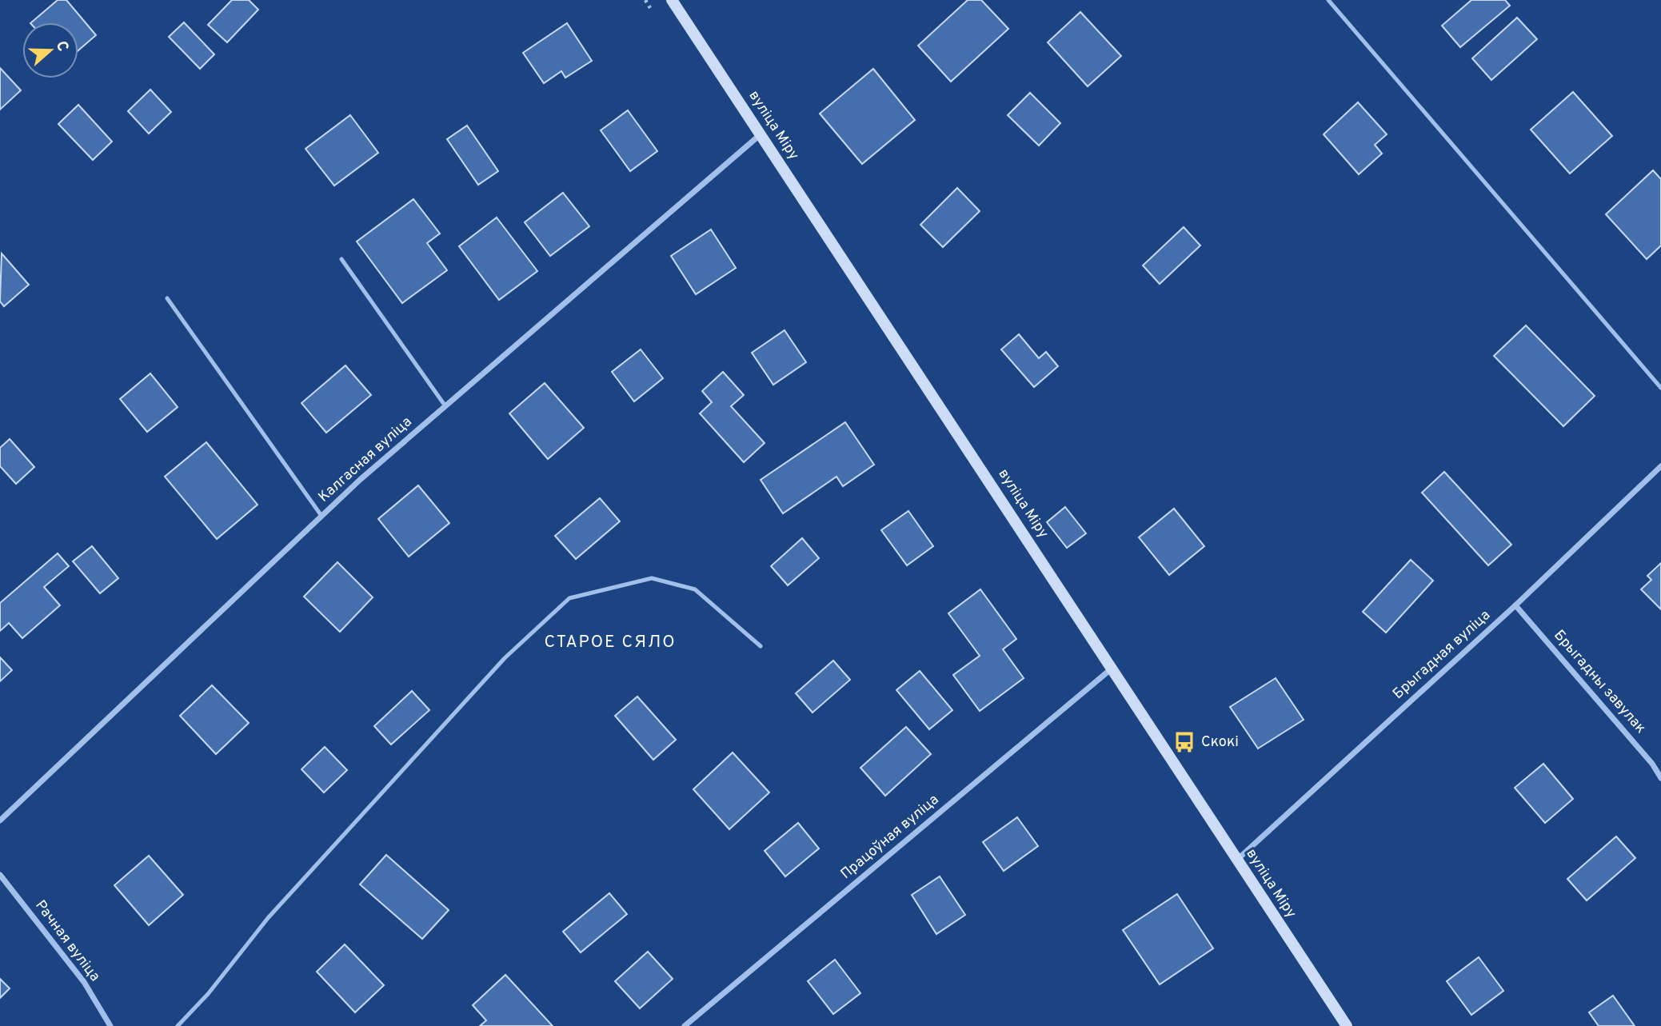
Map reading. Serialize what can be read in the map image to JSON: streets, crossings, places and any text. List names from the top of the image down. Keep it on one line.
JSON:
{"streets":{"street":["вуліца Міру","Калгасная вуліца","Брыгадная вуліца","Брыгадны завулак","Працоўная вуліца","Рачная вуліца"]},"crossings":[["вуліца Міру","Калгасная вуліца"],["вуліца Міру","Брыгадная вуліца"],["вуліца Міру","Працоўная вуліца"],["Брыгадная вуліца","Брыгадны завулак"]],"districts":["СТАРОЕ СЯЛО"],"places":{"bus stop":["Скокі"]},"north":"right"}
